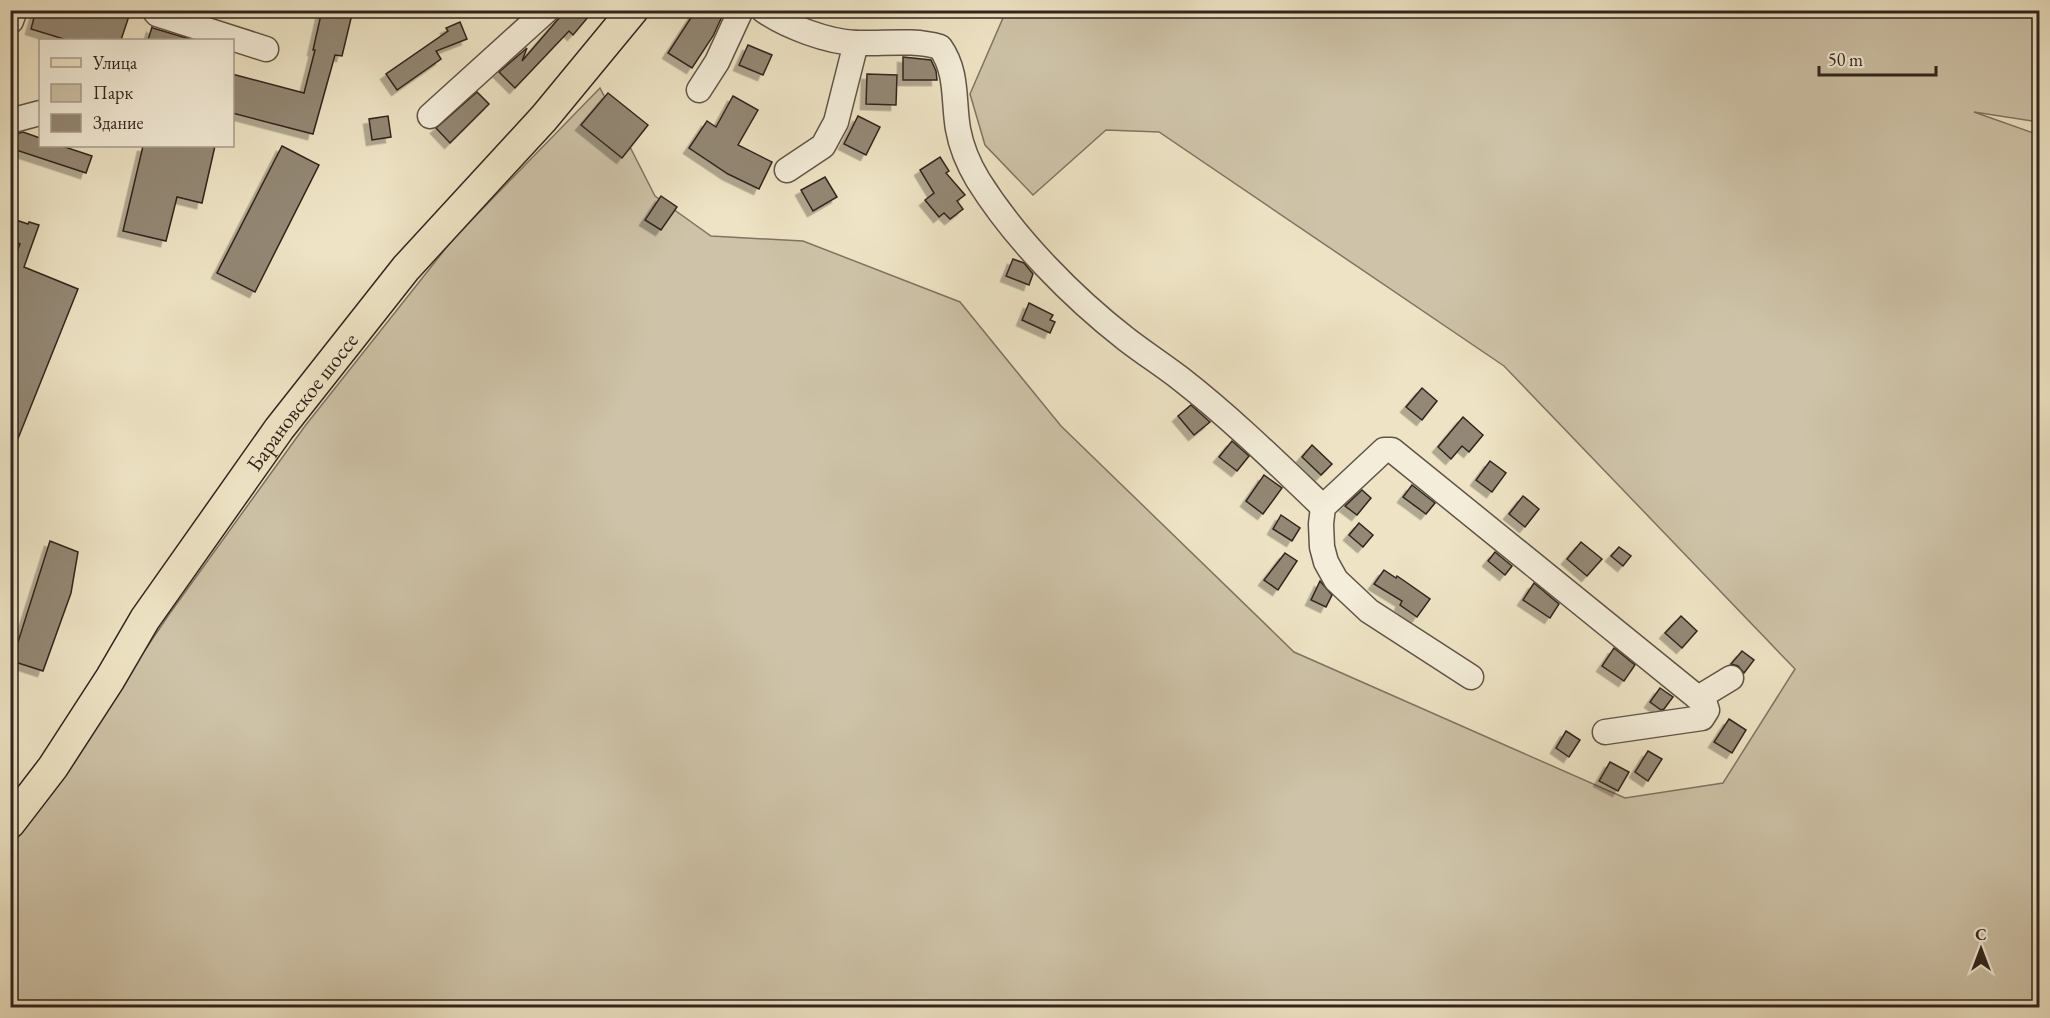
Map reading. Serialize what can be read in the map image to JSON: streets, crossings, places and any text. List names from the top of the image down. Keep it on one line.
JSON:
{"streets":{"main road":["Барановское шоссе"]},"legend":["Улица","Парк","Здание"],"scale_bar":"50 m","north":"top"}
